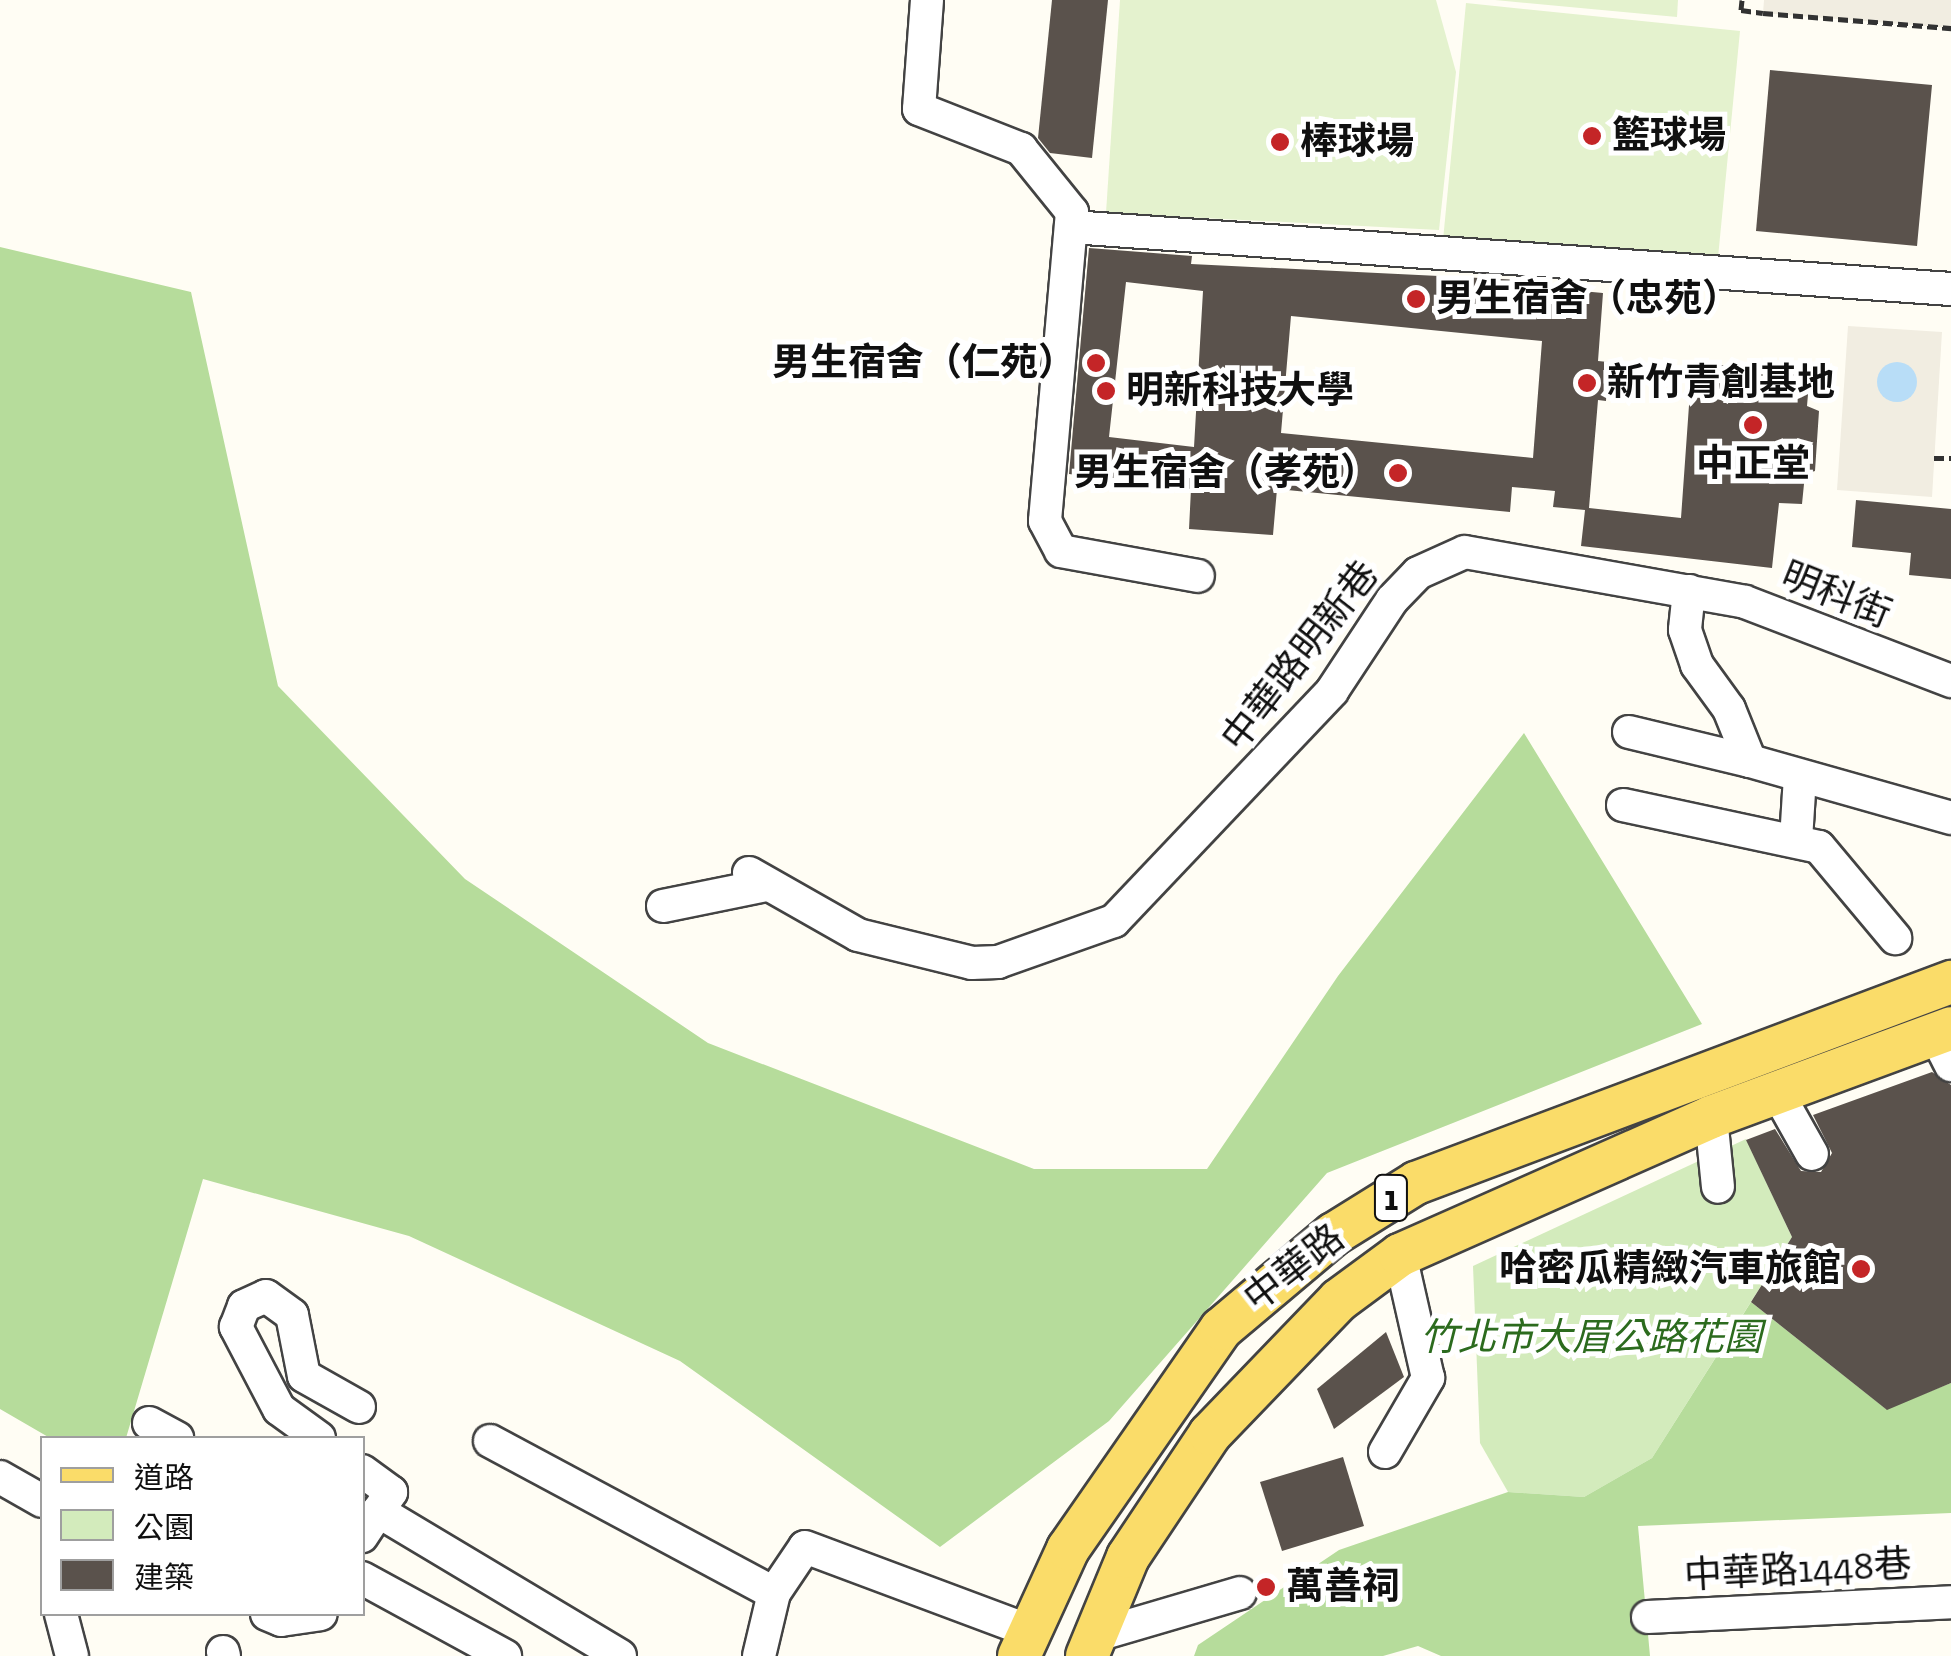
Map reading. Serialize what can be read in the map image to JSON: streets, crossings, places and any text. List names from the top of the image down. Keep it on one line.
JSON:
{"streets":{"main road":["1","中華路"],"lane":["明科街","中華路明新巷","中華路1448巷"]},"crossings":[["明科街","中華路明新巷"]],"parks":["竹北市大眉公路花園"],"places":["籃球場","棒球場","男生宿舍（忠苑）","男生宿舍（仁苑）","新竹青創基地","明新科技大學","中正堂","男生宿舍（孝苑）","哈密瓜精緻汽車旅館","萬善祠"],"legend":["道路","公園","建築"]}
